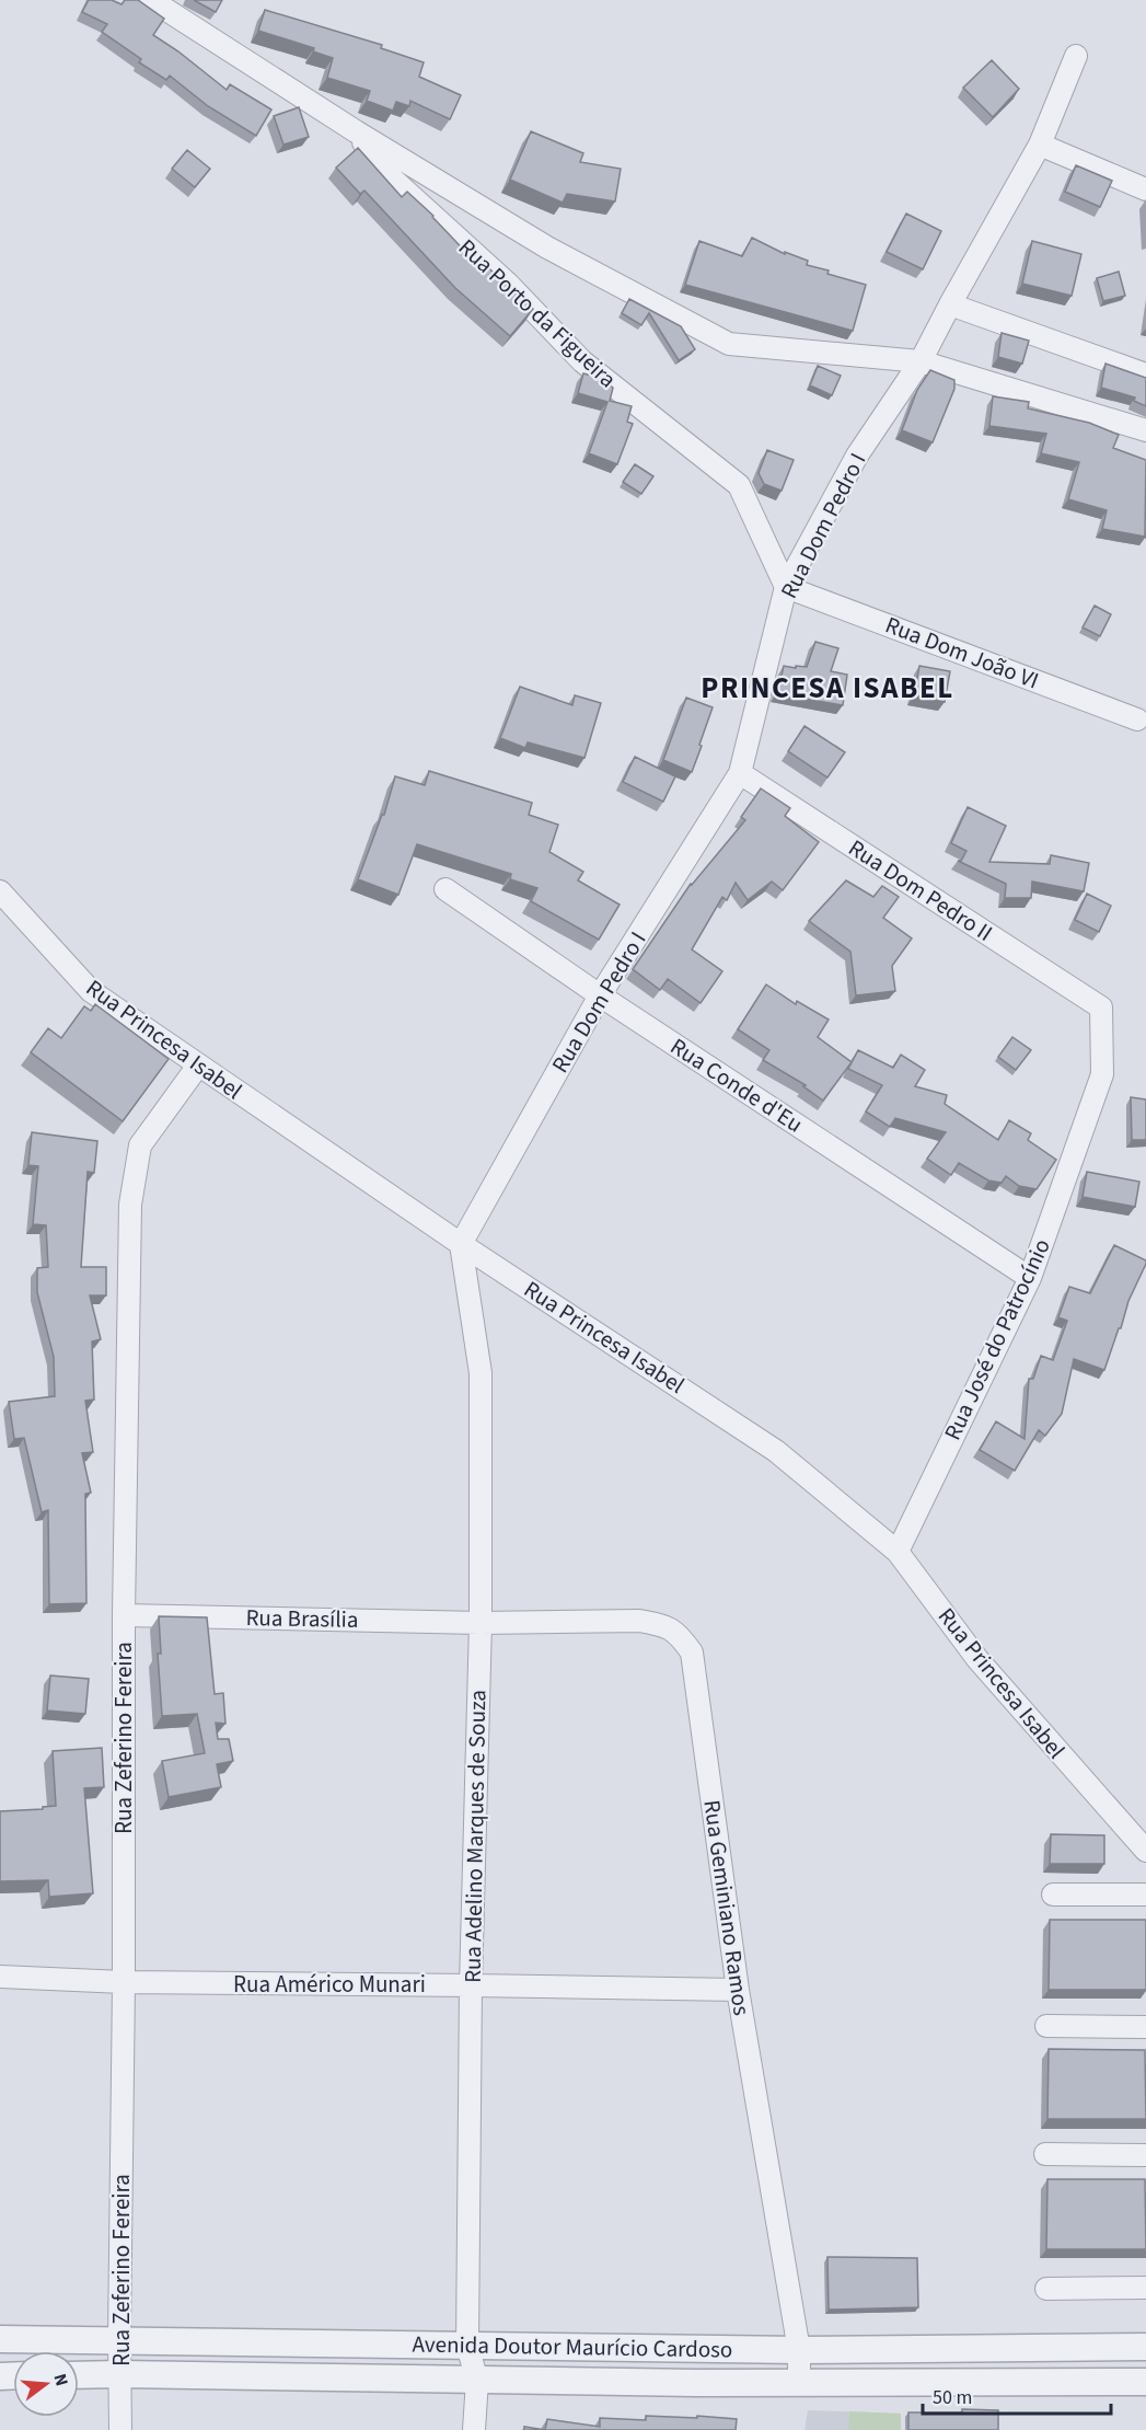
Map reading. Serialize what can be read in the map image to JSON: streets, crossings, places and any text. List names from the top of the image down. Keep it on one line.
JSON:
{"streets":{"street":["Rua Porto da Figueira","Rua Dom Pedro I","Rua Dom João VI","Rua Dom Pedro II","Rua Princesa Isabel","Rua Conde d'Eu","Rua José do Patrocínio","Rua Brasília","Rua Zeferino Fereira","Rua Adelino Marques de Souza","Rua Geminiano Ramos","Rua Américo Munari","Avenida Doutor Maurício Cardoso"]},"crossings":[["Rua Porto da Figueira","Rua Dom Pedro I"],["Rua Porto da Figueira","Rua Dom João VI"],["Rua Dom Pedro I","Rua Dom João VI"],["Rua Dom Pedro I","Rua Dom Pedro II"],["Rua Dom Pedro I","Rua Princesa Isabel"],["Rua Dom Pedro I","Rua Conde d'Eu"],["Rua Dom Pedro I","Rua Adelino Marques de Souza"],["Rua Dom Pedro II","Rua José do Patrocínio"],["Rua Princesa Isabel","Rua José do Patrocínio"],["Rua Princesa Isabel","Rua Zeferino Fereira"],["Rua Princesa Isabel","Rua Adelino Marques de Souza"],["Rua Conde d'Eu","Rua José do Patrocínio"],["Rua Brasília","Rua Zeferino Fereira"],["Rua Brasília","Rua Adelino Marques de Souza"],["Rua Brasília","Rua Geminiano Ramos"],["Rua Zeferino Fereira","Rua Américo Munari"],["Rua Zeferino Fereira","Avenida Doutor Maurício Cardoso"],["Rua Adelino Marques de Souza","Rua Geminiano Ramos"],["Rua Adelino Marques de Souza","Rua Américo Munari"],["Rua Adelino Marques de Souza","Avenida Doutor Maurício Cardoso"],["Rua Geminiano Ramos","Rua Américo Munari"],["Rua Geminiano Ramos","Avenida Doutor Maurício Cardoso"]],"districts":["PRINCESA ISABEL"],"scale_bar":"50 m","north":"right"}
